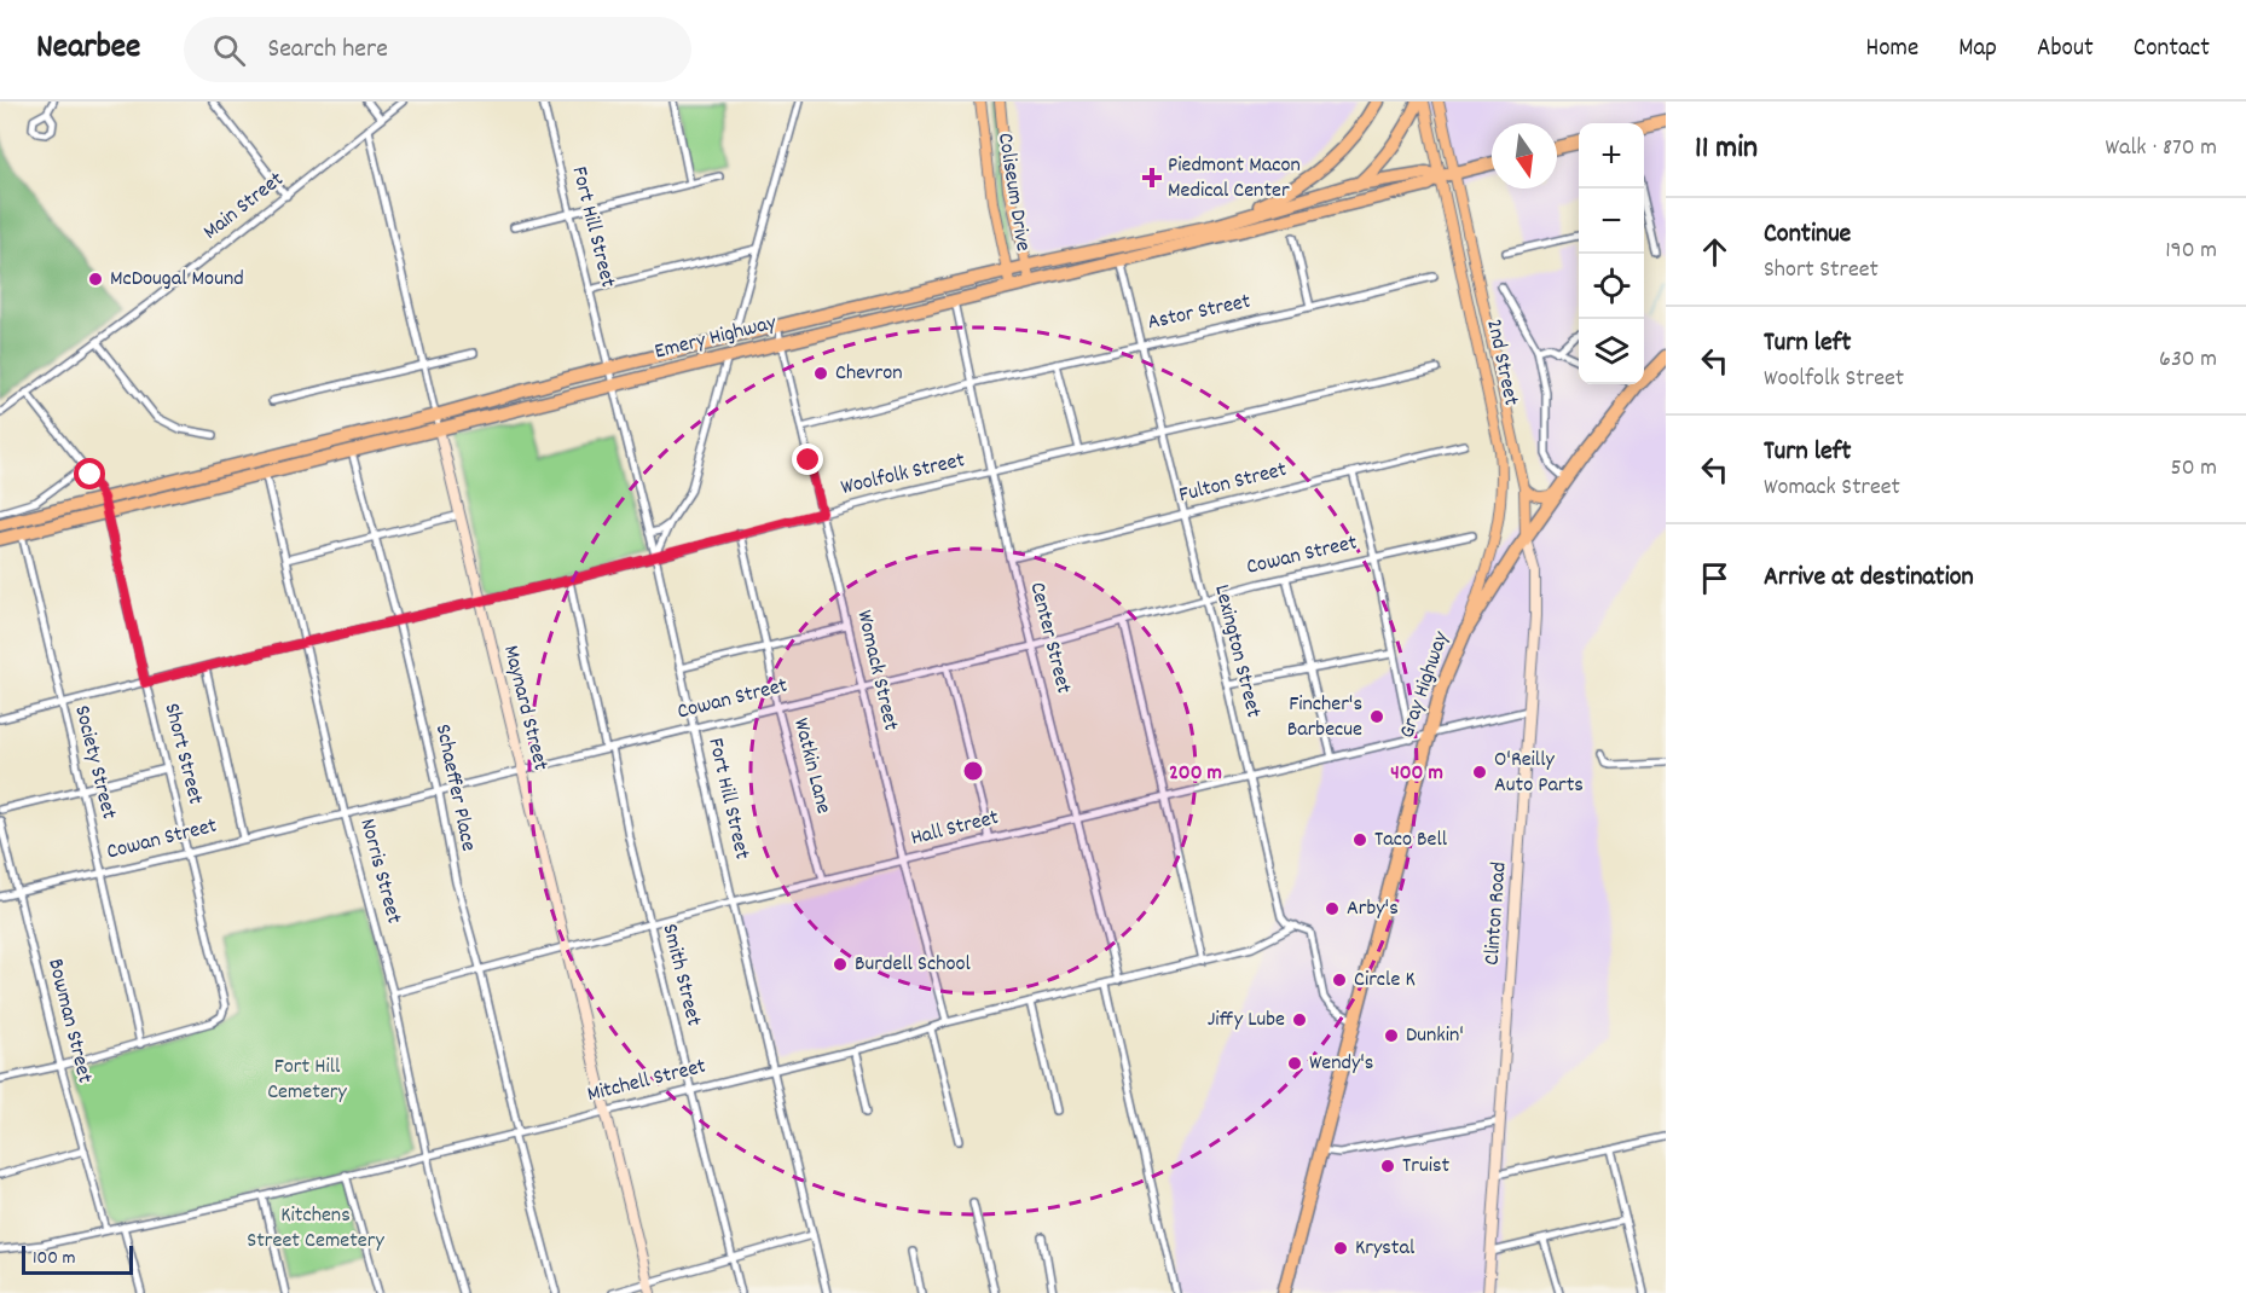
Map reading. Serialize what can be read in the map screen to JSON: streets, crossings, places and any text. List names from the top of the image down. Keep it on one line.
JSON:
{"streets":{"highway":["Emery Highway","Gray Highway"],"main road":["Coliseum Drive","2nd Street"],"street":["Main Street","Fort Hill Street","Astor Street","Woolfolk Street","Fulton Street","Cowan Street","Center Street","Lexington Street","Womack Street","Maynard Street","Short Street","Society Street","Watkin Lane","Schaeffer Place","Hall Street","Norris Street","Clinton Road","Smith Street","Bowman Street","Mitchell Street"]},"crossings":[["Coliseum Drive","Emery Highway"],["Main Street","Maynard Street"],["Main Street","Short Street"],["Fort Hill Street","Emery Highway"],["Fort Hill Street","Woolfolk Street"],["Fort Hill Street","Cowan Street"],["Fort Hill Street","Hall Street"],["Fort Hill Street","Mitchell Street"],["Astor Street","Center Street"],["Astor Street","Lexington Street"],["Astor Street","Womack Street"],["Emery Highway","2nd Street"],["Emery Highway","Center Street"],["Emery Highway","Lexington Street"],["Emery Highway","Womack Street"],["Emery Highway","Maynard Street"],["Emery Highway","Short Street"],["Emery Highway","Society Street"],["Emery Highway","Schaeffer Place"],["Emery Highway","Norris Street"],["2nd Street","Gray Highway"],["2nd Street","Clinton Road"],["Woolfolk Street","Center Street"],["Woolfolk Street","Lexington Street"],["Woolfolk Street","Womack Street"],["Woolfolk Street","Maynard Street"],["Woolfolk Street","Short Street"],["Woolfolk Street","Society Street"],["Woolfolk Street","Watkin Lane"],["Woolfolk Street","Schaeffer Place"],["Woolfolk Street","Norris Street"],["Woolfolk Street","Smith Street"],["Fulton Street","Center Street"],["Fulton Street","Lexington Street"],["Cowan Street","Center Street"],["Cowan Street","Lexington Street"],["Cowan Street","Womack Street"],["Cowan Street","Maynard Street"],["Cowan Street","Short Street"],["Cowan Street","Society Street"],["Cowan Street","Watkin Lane"],["Cowan Street","Schaeffer Place"],["Cowan Street","Norris Street"],["Cowan Street","Smith Street"],["Cowan Street","Bowman Street"],["Center Street","Hall Street"],["Center Street","Mitchell Street"],["Lexington Street","Gray Highway"],["Lexington Street","Hall Street"],["Lexington Street","Mitchell Street"],["Womack Street","Hall Street"],["Womack Street","Mitchell Street"],["Gray Highway","Hall Street"],["Gray Highway","Clinton Road"],["Maynard Street","Hall Street"],["Maynard Street","Mitchell Street"],["Short Street","Society Street"],["Watkin Lane","Hall Street"],["Schaeffer Place","Hall Street"],["Schaeffer Place","Mitchell Street"],["Hall Street","Norris Street"],["Hall Street","Clinton Road"],["Hall Street","Smith Street"],["Norris Street","Mitchell Street"],["Smith Street","Mitchell Street"],["Bowman Street","Mitchell Street"]],"parks":["Fort Hill Cemetery","Kitchens Street Cemetery"],"places":{"health":["Piedmont Macon Medical Center"],"other":["McDougal Mound","Chevron","Fincher's Barbecue","O'Reilly Auto Parts","Taco Bell","Arby's","Burdell School","Circle K","Jiffy Lube","Dunkin'","Wendy's","Truist","Krystal"]},"scale_bar":"100 m","north":"bottom","page":{"header":"Nearbee","search":"Search here","nav":["Home","Map","About","Contact"],"heading":["11 min","Walk · 870 m"],"map_buttons":["+","−"],"list":[["Continue","Short Street","190 m"],["Turn left","Woolfolk Street","630 m"],["Turn left","Womack Street","50 m"],"Arrive at destination"],"scale":"100 m"},"rings":["200 m","400 m"]}
